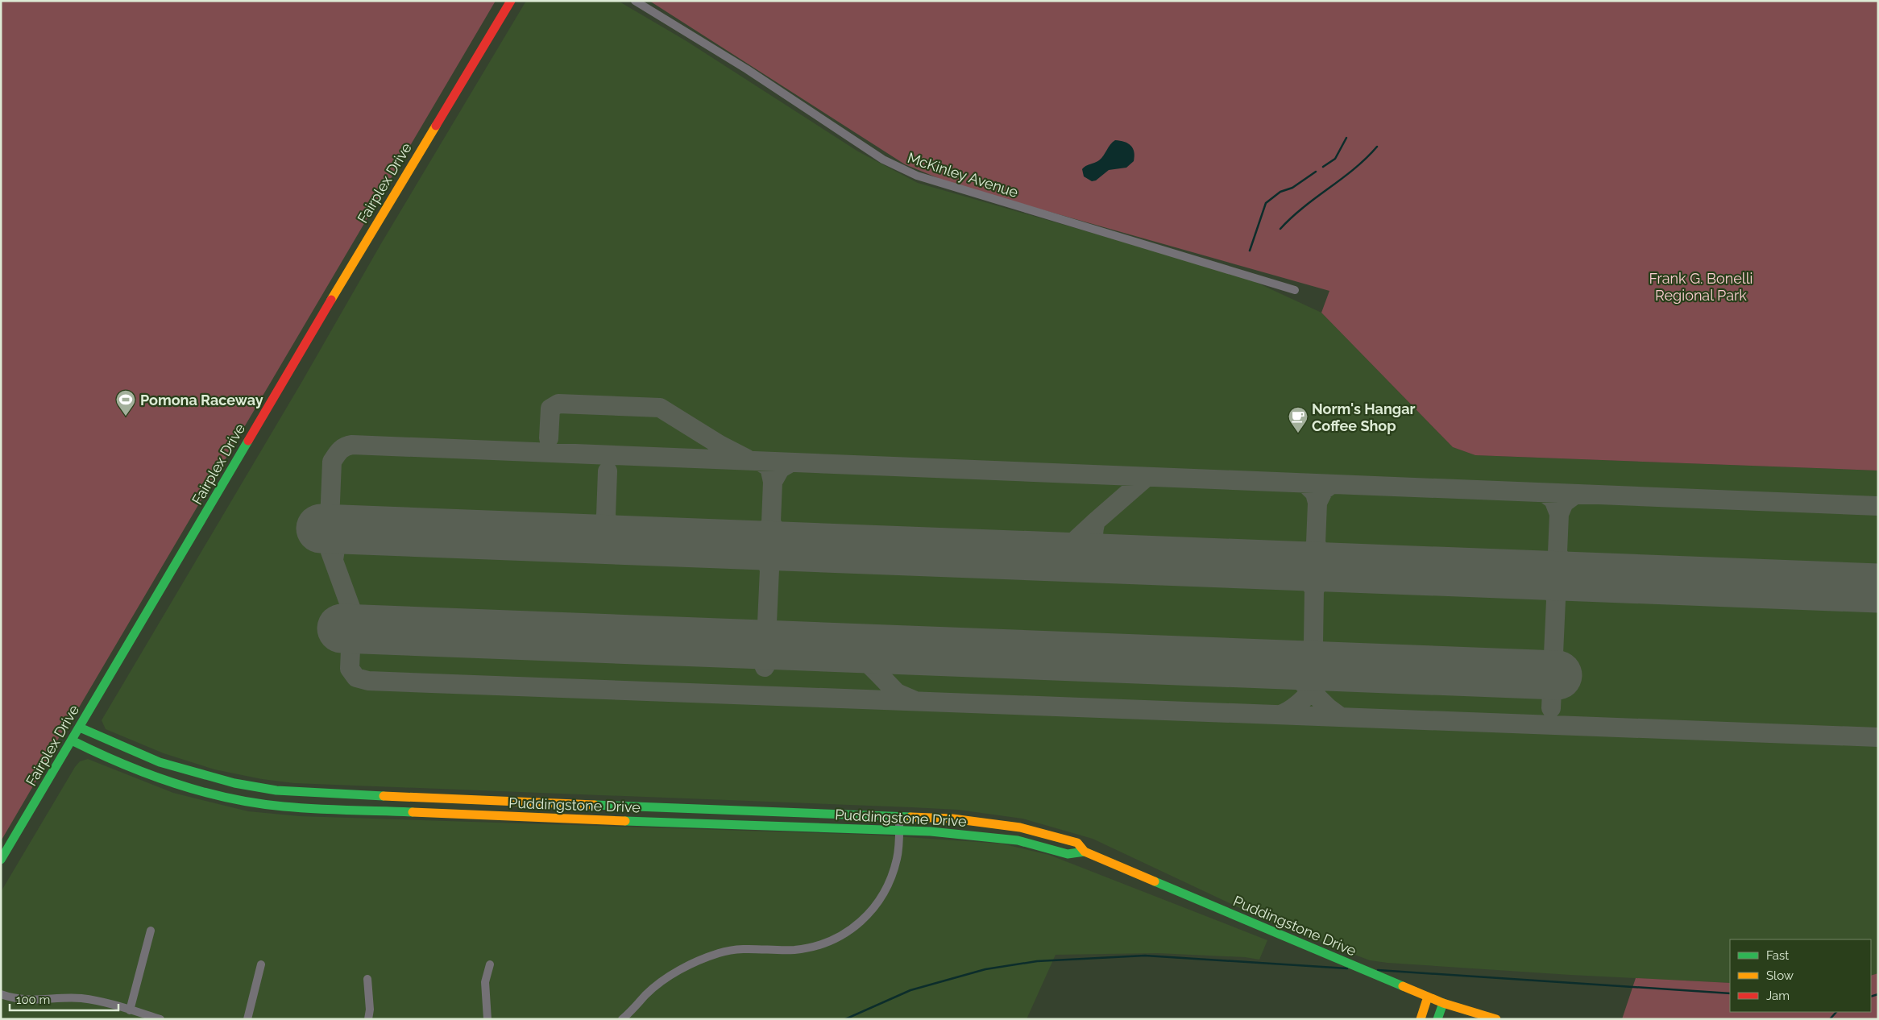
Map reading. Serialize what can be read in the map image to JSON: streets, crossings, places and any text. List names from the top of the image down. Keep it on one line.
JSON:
{"streets":{"street":["McKinley Avenue","Fairplex Drive","Puddingstone Drive"]},"crossings":[["Fairplex Drive","Puddingstone Drive"]],"parks":["Frank G. Bonelli Regional Park"],"places":{"sports":["Pomona Raceway"],"cafe":["Norm's Hangar Coffee Shop"]},"legend":["Fast","Slow","Jam"],"scale_bar":"100 m"}
